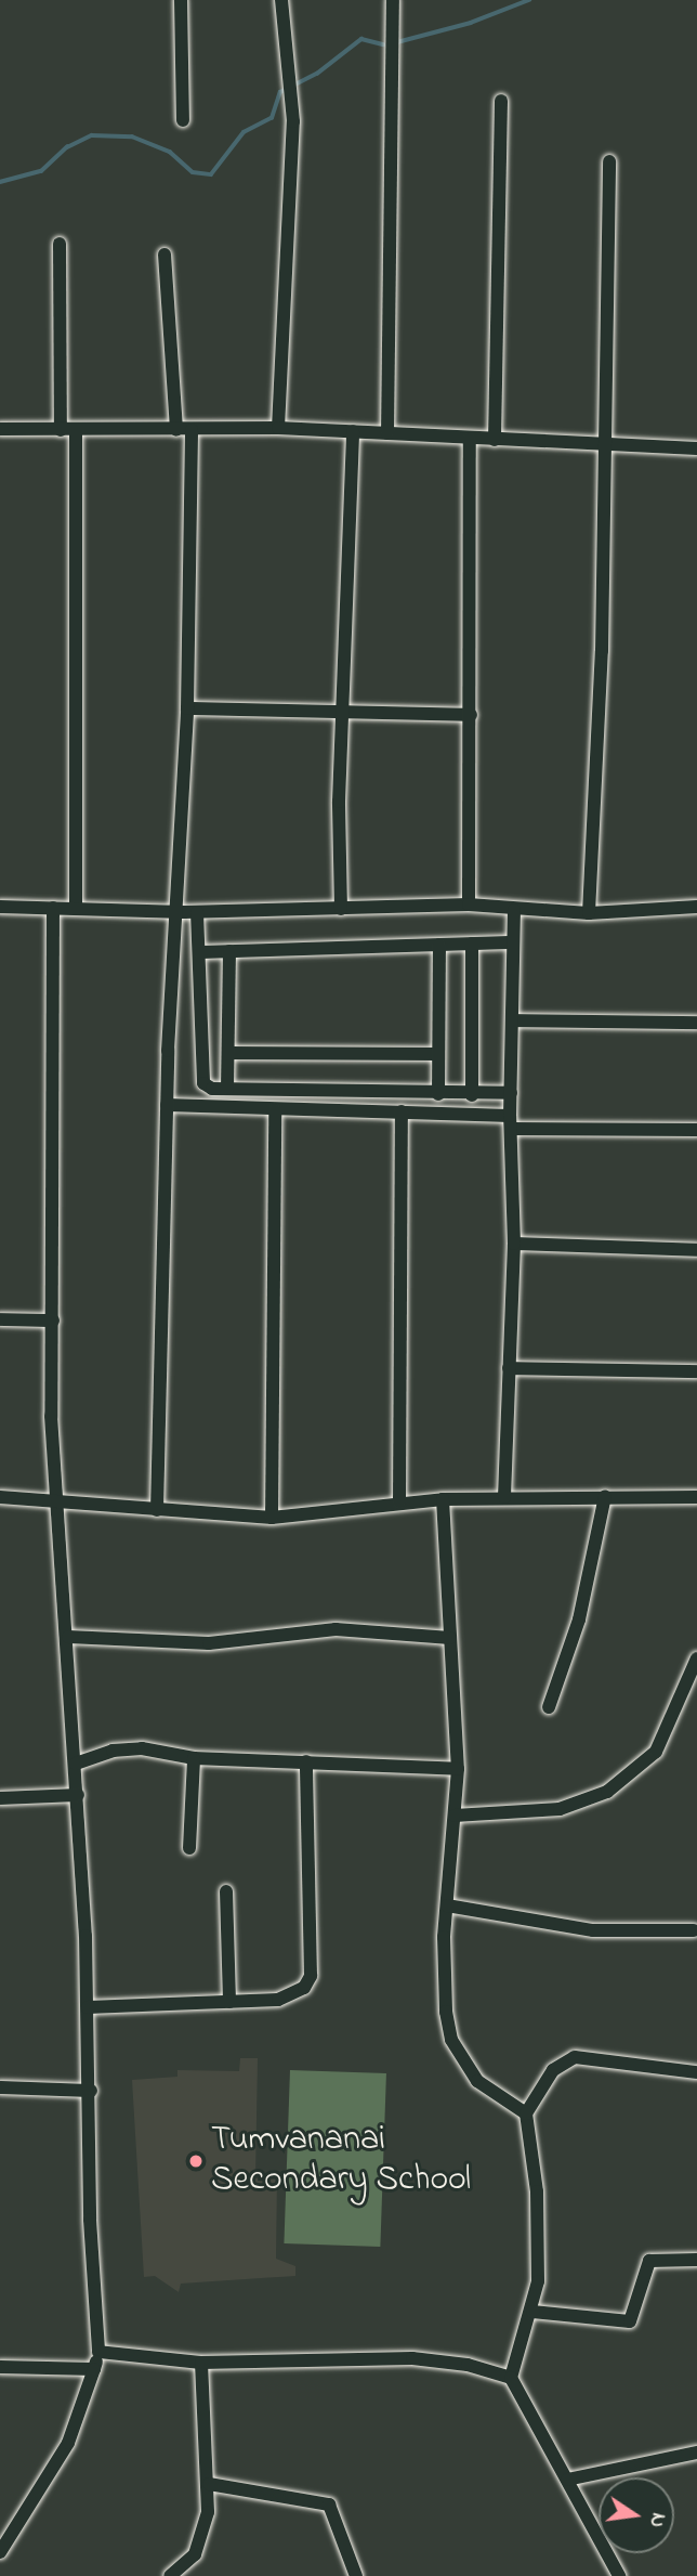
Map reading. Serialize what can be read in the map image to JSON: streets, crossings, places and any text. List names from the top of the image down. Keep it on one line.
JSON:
{"places":["Tumvananai Secondary School"],"north":"right"}
